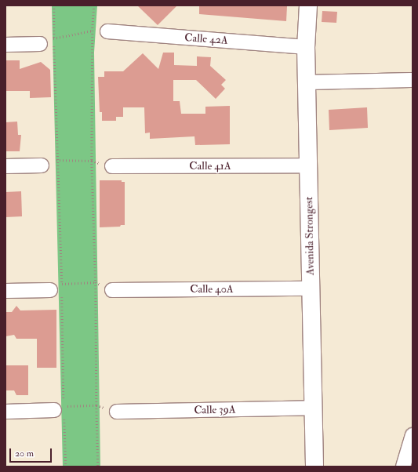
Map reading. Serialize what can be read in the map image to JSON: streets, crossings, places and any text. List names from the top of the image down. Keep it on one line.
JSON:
{"streets":{"main road":["Avenida Strongest"],"street":["Calle 42A","Calle 41A","Calle 40A","Calle 39A"]},"crossings":[["Calle 42A","Avenida Strongest"],["Calle 41A","Avenida Strongest"],["Avenida Strongest","Calle 40A"],["Avenida Strongest","Calle 39A"]],"scale_bar":"20 m"}
